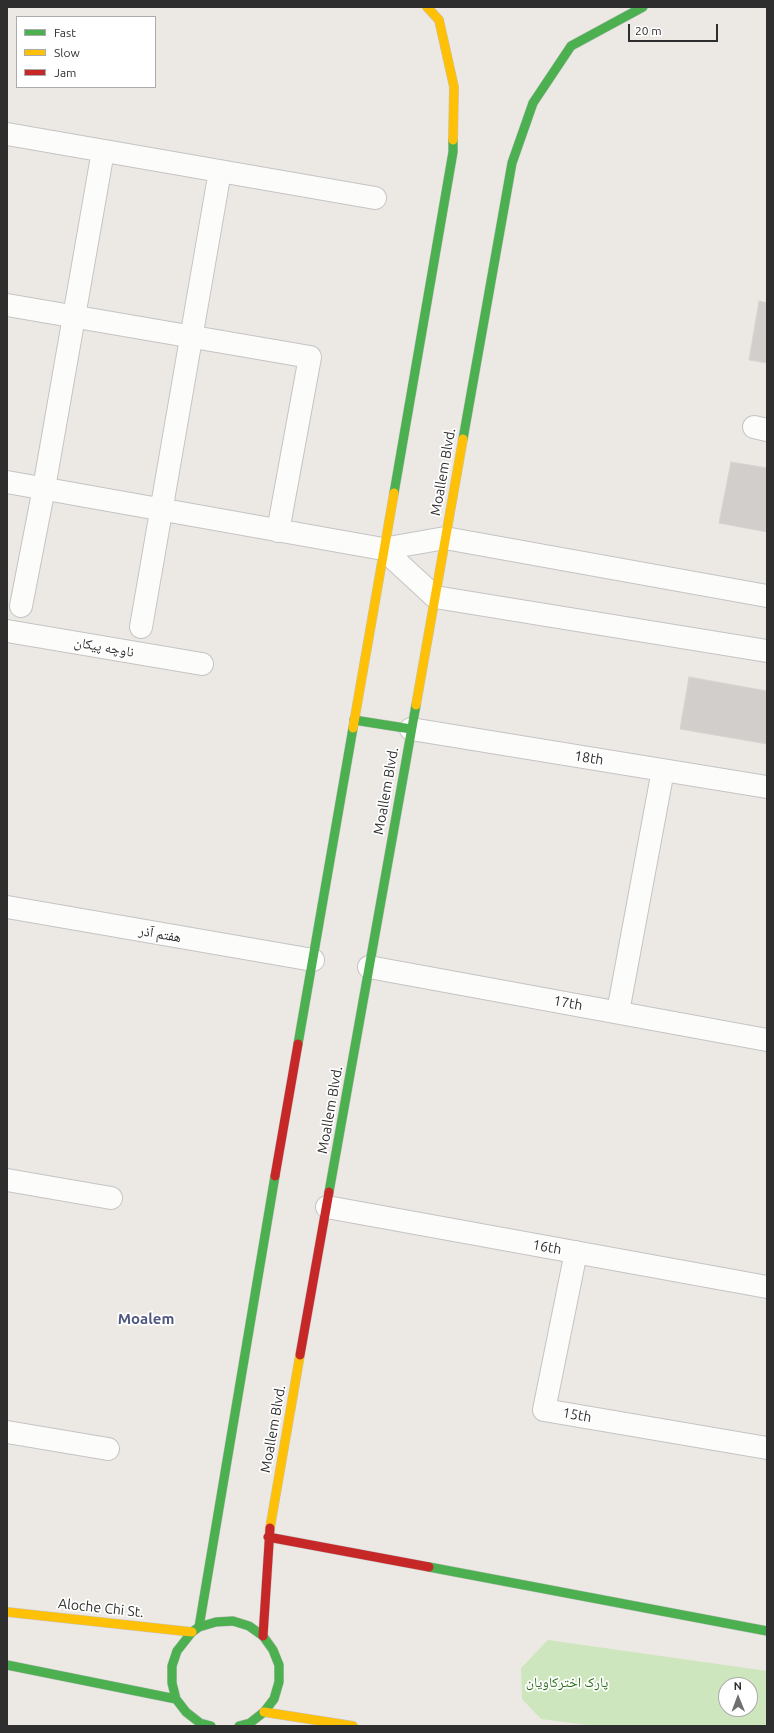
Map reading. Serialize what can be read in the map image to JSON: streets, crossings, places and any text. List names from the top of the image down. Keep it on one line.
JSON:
{"streets":{"street":["Moallem Blvd.","ناوچه پیکان","18th","هفتم آذر","17th","16th","15th","Aloche Chi St."]},"crossings":[["Moallem Blvd.","18th"],["Moallem Blvd.","17th"],["Moallem Blvd.","16th"],["16th","15th"]],"districts":["Moalem"],"parks":["پارک اخترکاویان"],"legend":["Fast","Slow","Jam"],"scale_bar":"20 m","north":"top"}
